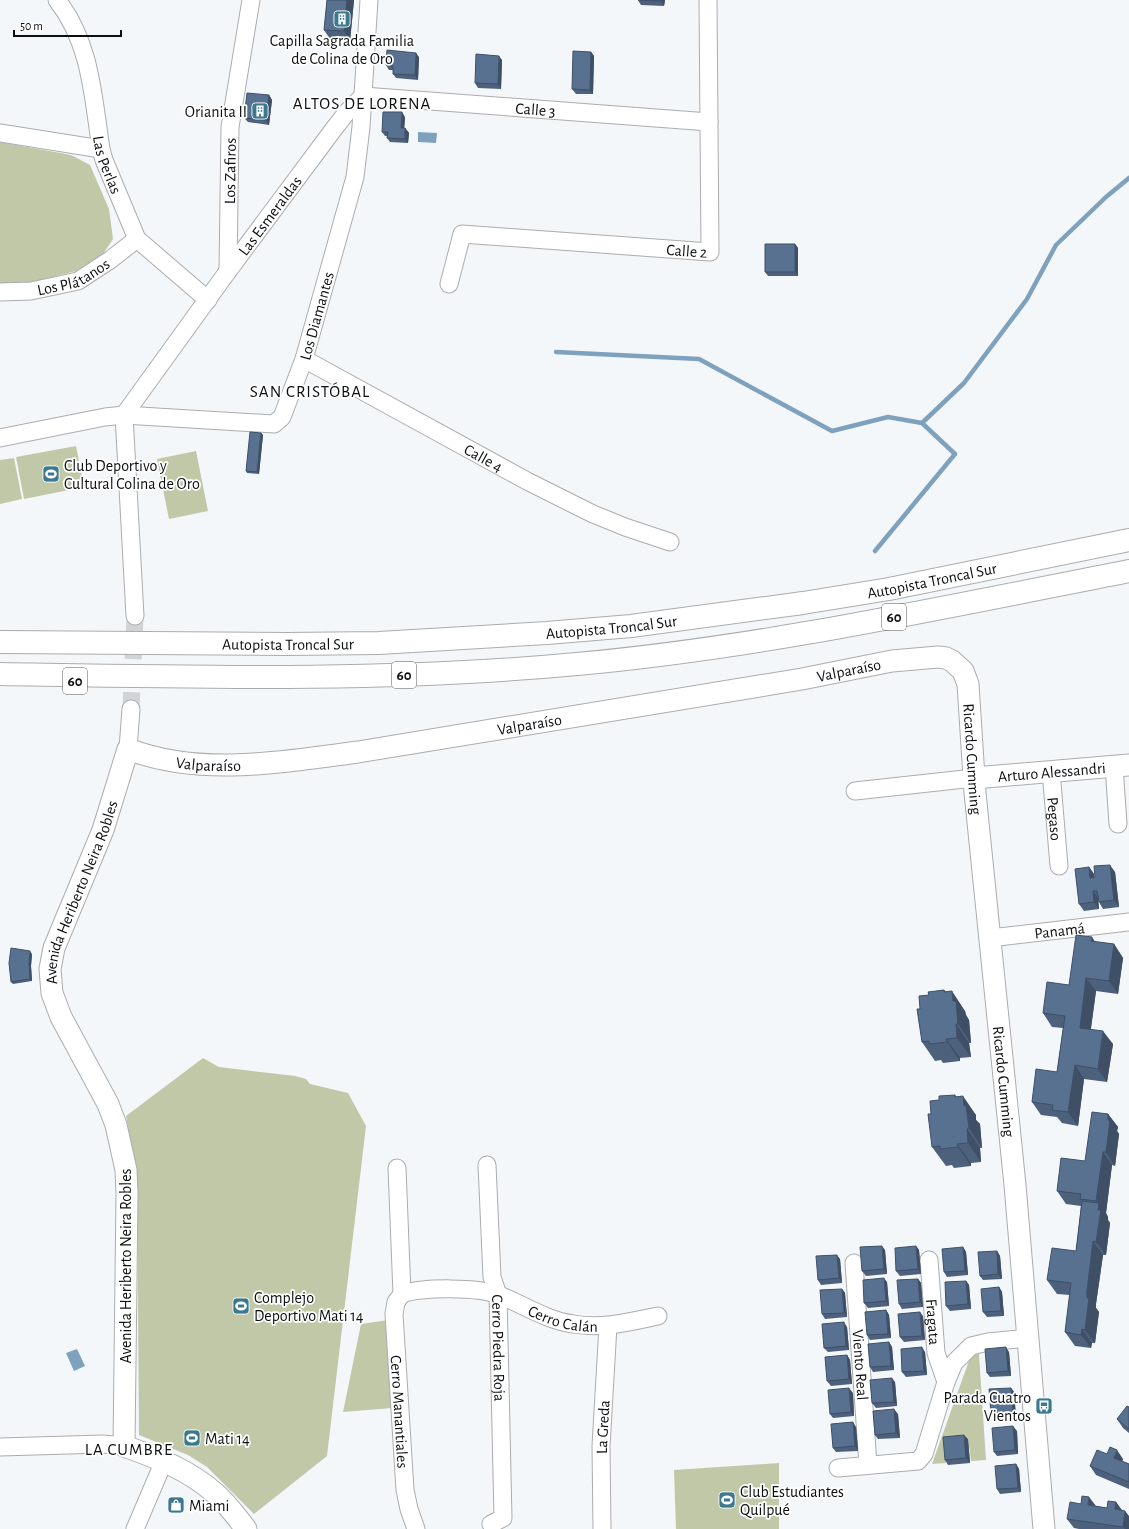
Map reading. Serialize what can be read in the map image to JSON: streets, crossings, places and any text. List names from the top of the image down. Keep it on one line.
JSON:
{"streets":{"highway":["Autopista Troncal Sur","60"],"main road":["Valparaíso","Ricardo Cumming","Arturo Alessandri","Avenida Heriberto Neira Robles"],"street":["Calle 3","Las Perlas","Los Zafiros","Las Esmeraldas","Calle 2","Los Plátanos","Los Diamantes","Calle 4","Pegaso","Panamá","Cerro Calán","Fragata","Cerro Piedra Roja","Viento Real","Cerro Manantiales","La Greda"]},"crossings":[["Calle 3","Las Esmeraldas"],["Calle 3","Calle 2"],["Calle 3","Los Diamantes"],["Las Perlas","Las Esmeraldas"],["Las Perlas","Los Plátanos"],["Los Zafiros","Las Esmeraldas"],["Las Esmeraldas","Los Diamantes"],["Los Diamantes","Calle 4"],["Valparaíso","Ricardo Cumming"],["Valparaíso","Avenida Heriberto Neira Robles"],["Ricardo Cumming","Arturo Alessandri"],["Ricardo Cumming","Panamá"],["Arturo Alessandri","Pegaso"],["Cerro Calán","Cerro Piedra Roja"],["Cerro Calán","Cerro Manantiales"],["Cerro Calán","La Greda"]],"districts":["ALTOS DE LORENA","SAN CRISTÓBAL","LA CUMBRE"],"places":{"building":["Capilla Sagrada Familia de Colina de Oro","Orianita II"],"sports":["Club Deportivo y Cultural Colina de Oro","Complejo Deportivo Mati 14","Mati 14","Club Estudiantes Quilpué"],"bus stop":["Parada Cuatro Vientos"],"shop":["Miami"]},"scale_bar":"50 m"}
